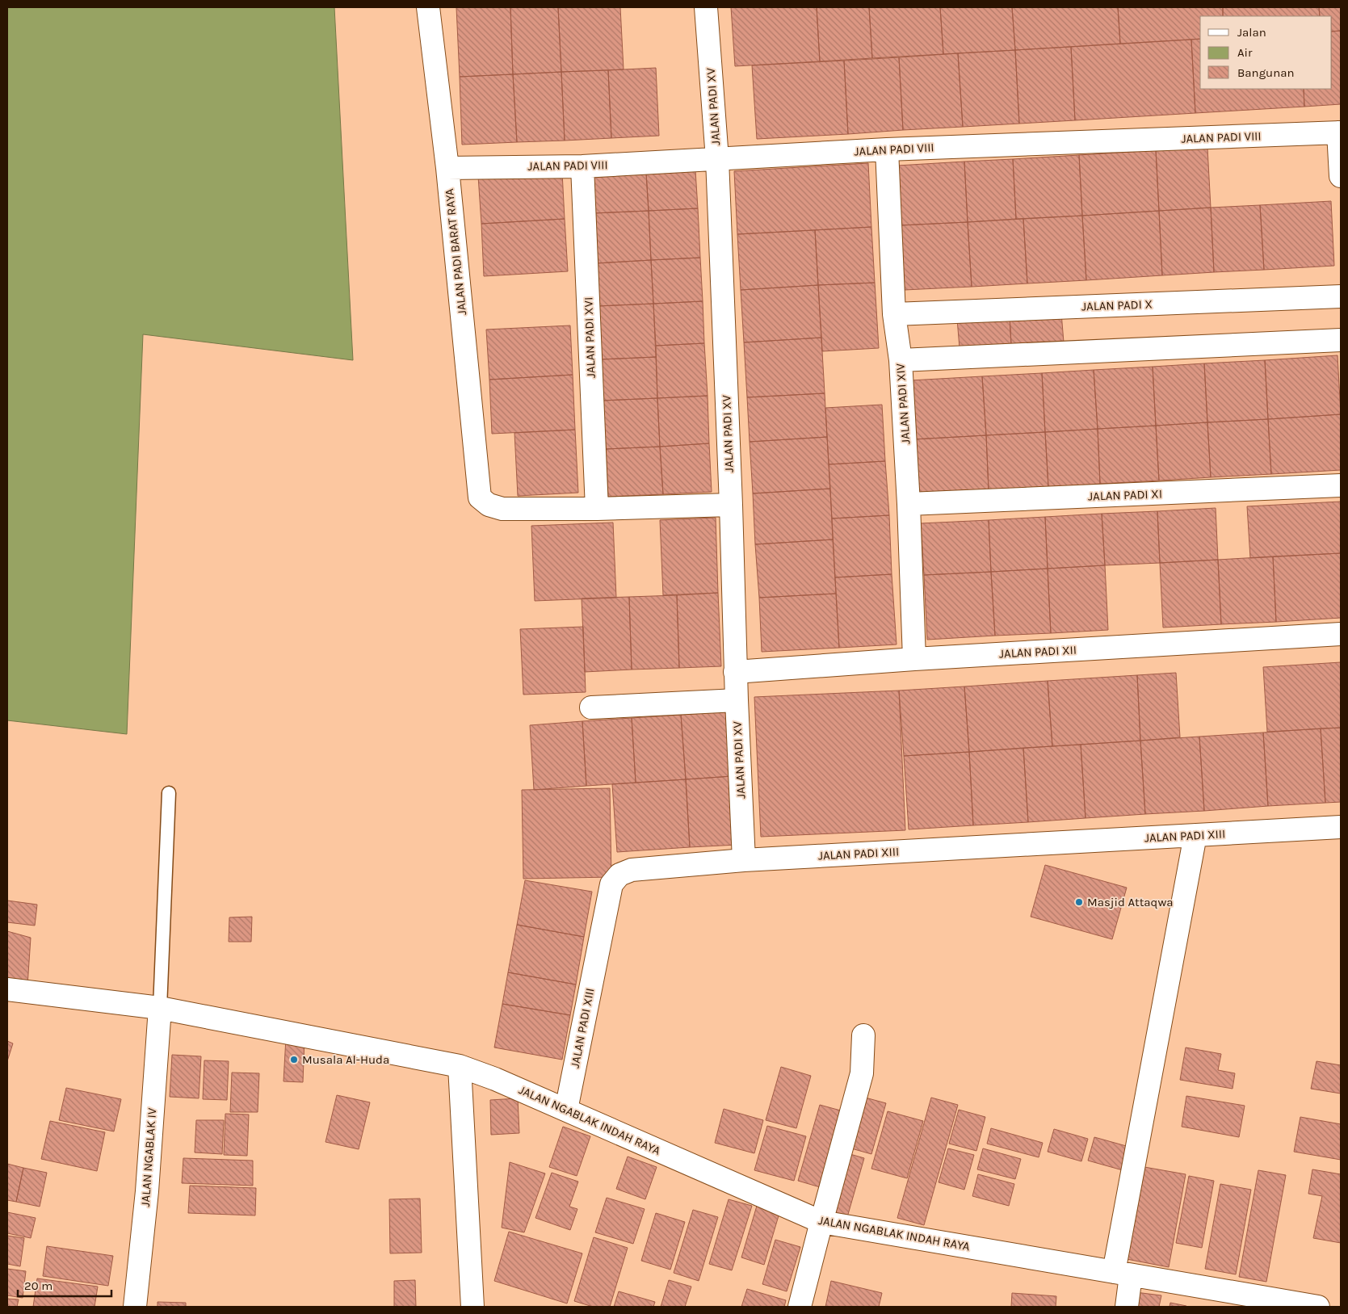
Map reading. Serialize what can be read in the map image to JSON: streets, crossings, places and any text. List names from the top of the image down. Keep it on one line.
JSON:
{"streets":{"street":["JALAN PADI XV","JALAN PADI VIII","JALAN PADI BARAT RAYA","JALAN PADI X","JALAN PADI XVI","JALAN PADI XIV","JALAN PADI XI","JALAN PADI XII","JALAN PADI XIII","JALAN NGABLAK INDAH RAYA","JALAN NGABLAK IV"]},"crossings":[["JALAN PADI XV","JALAN PADI VIII"],["JALAN PADI XV","JALAN PADI XII"],["JALAN PADI XV","JALAN PADI XIII"],["JALAN PADI VIII","JALAN PADI BARAT RAYA"],["JALAN PADI VIII","JALAN PADI XVI"],["JALAN PADI VIII","JALAN PADI XIV"],["JALAN PADI BARAT RAYA","JALAN PADI XVI"],["JALAN PADI X","JALAN PADI XIV"],["JALAN PADI XIV","JALAN PADI XI"],["JALAN PADI XIV","JALAN PADI XII"],["JALAN PADI XIII","JALAN NGABLAK INDAH RAYA"],["JALAN NGABLAK INDAH RAYA","JALAN NGABLAK IV"]],"places":["Masjid Attaqwa","Musala Al-Huda"],"legend":["Jalan","Air","Bangunan"],"scale_bar":"20 m"}
